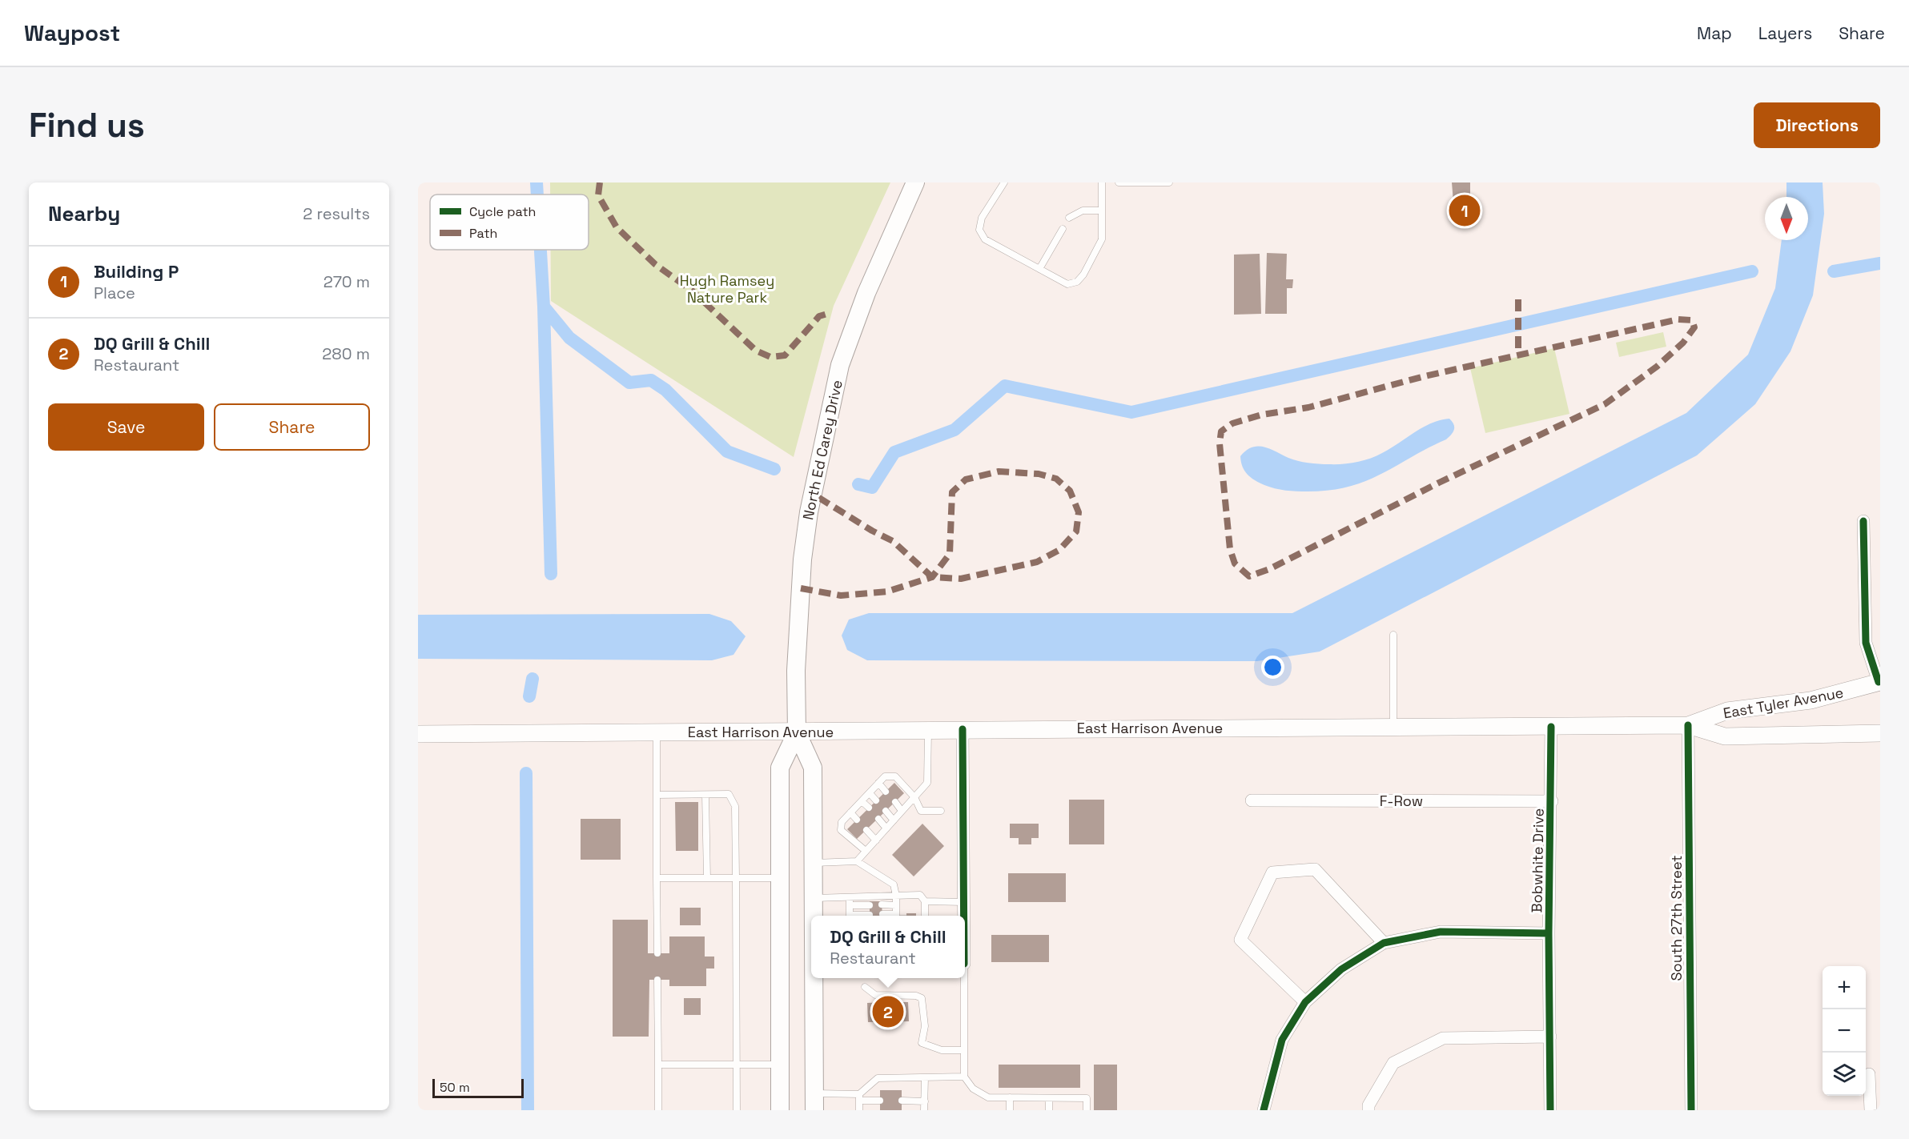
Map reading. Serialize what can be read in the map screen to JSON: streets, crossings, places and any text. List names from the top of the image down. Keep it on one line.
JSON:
{"streets":{"main road":["North Ed Carey Drive","East Tyler Avenue","East Harrison Avenue"],"street":["F-Row","Bobwhite Drive","South 27th Street"]},"crossings":[["North Ed Carey Drive","East Harrison Avenue"],["East Tyler Avenue","East Harrison Avenue"],["East Tyler Avenue","South 27th Street"],["East Harrison Avenue","Bobwhite Drive"],["East Harrison Avenue","South 27th Street"],["F-Row","Bobwhite Drive"]],"parks":["Hugh Ramsey Nature Park"],"legend":["Cycle path","Path"],"scale_bar":"50 m","north":"bottom","page":{"header":"Waypost","nav":["Map","Layers","Share"],"buttons":["Directions",["Save","Share"]],"title":"Find us","heading":["Nearby","2 results"],"pins":["1","2"],"list":[{"mark":"1","name":"Building P","note":"Place","value":"270 m"},{"mark":"2","name":"DQ Grill & Chill","note":"Restaurant","value":"280 m"}],"popup":["DQ Grill & Chill","Restaurant"],"map_buttons":["+","−"],"scale":"50 m"}}
